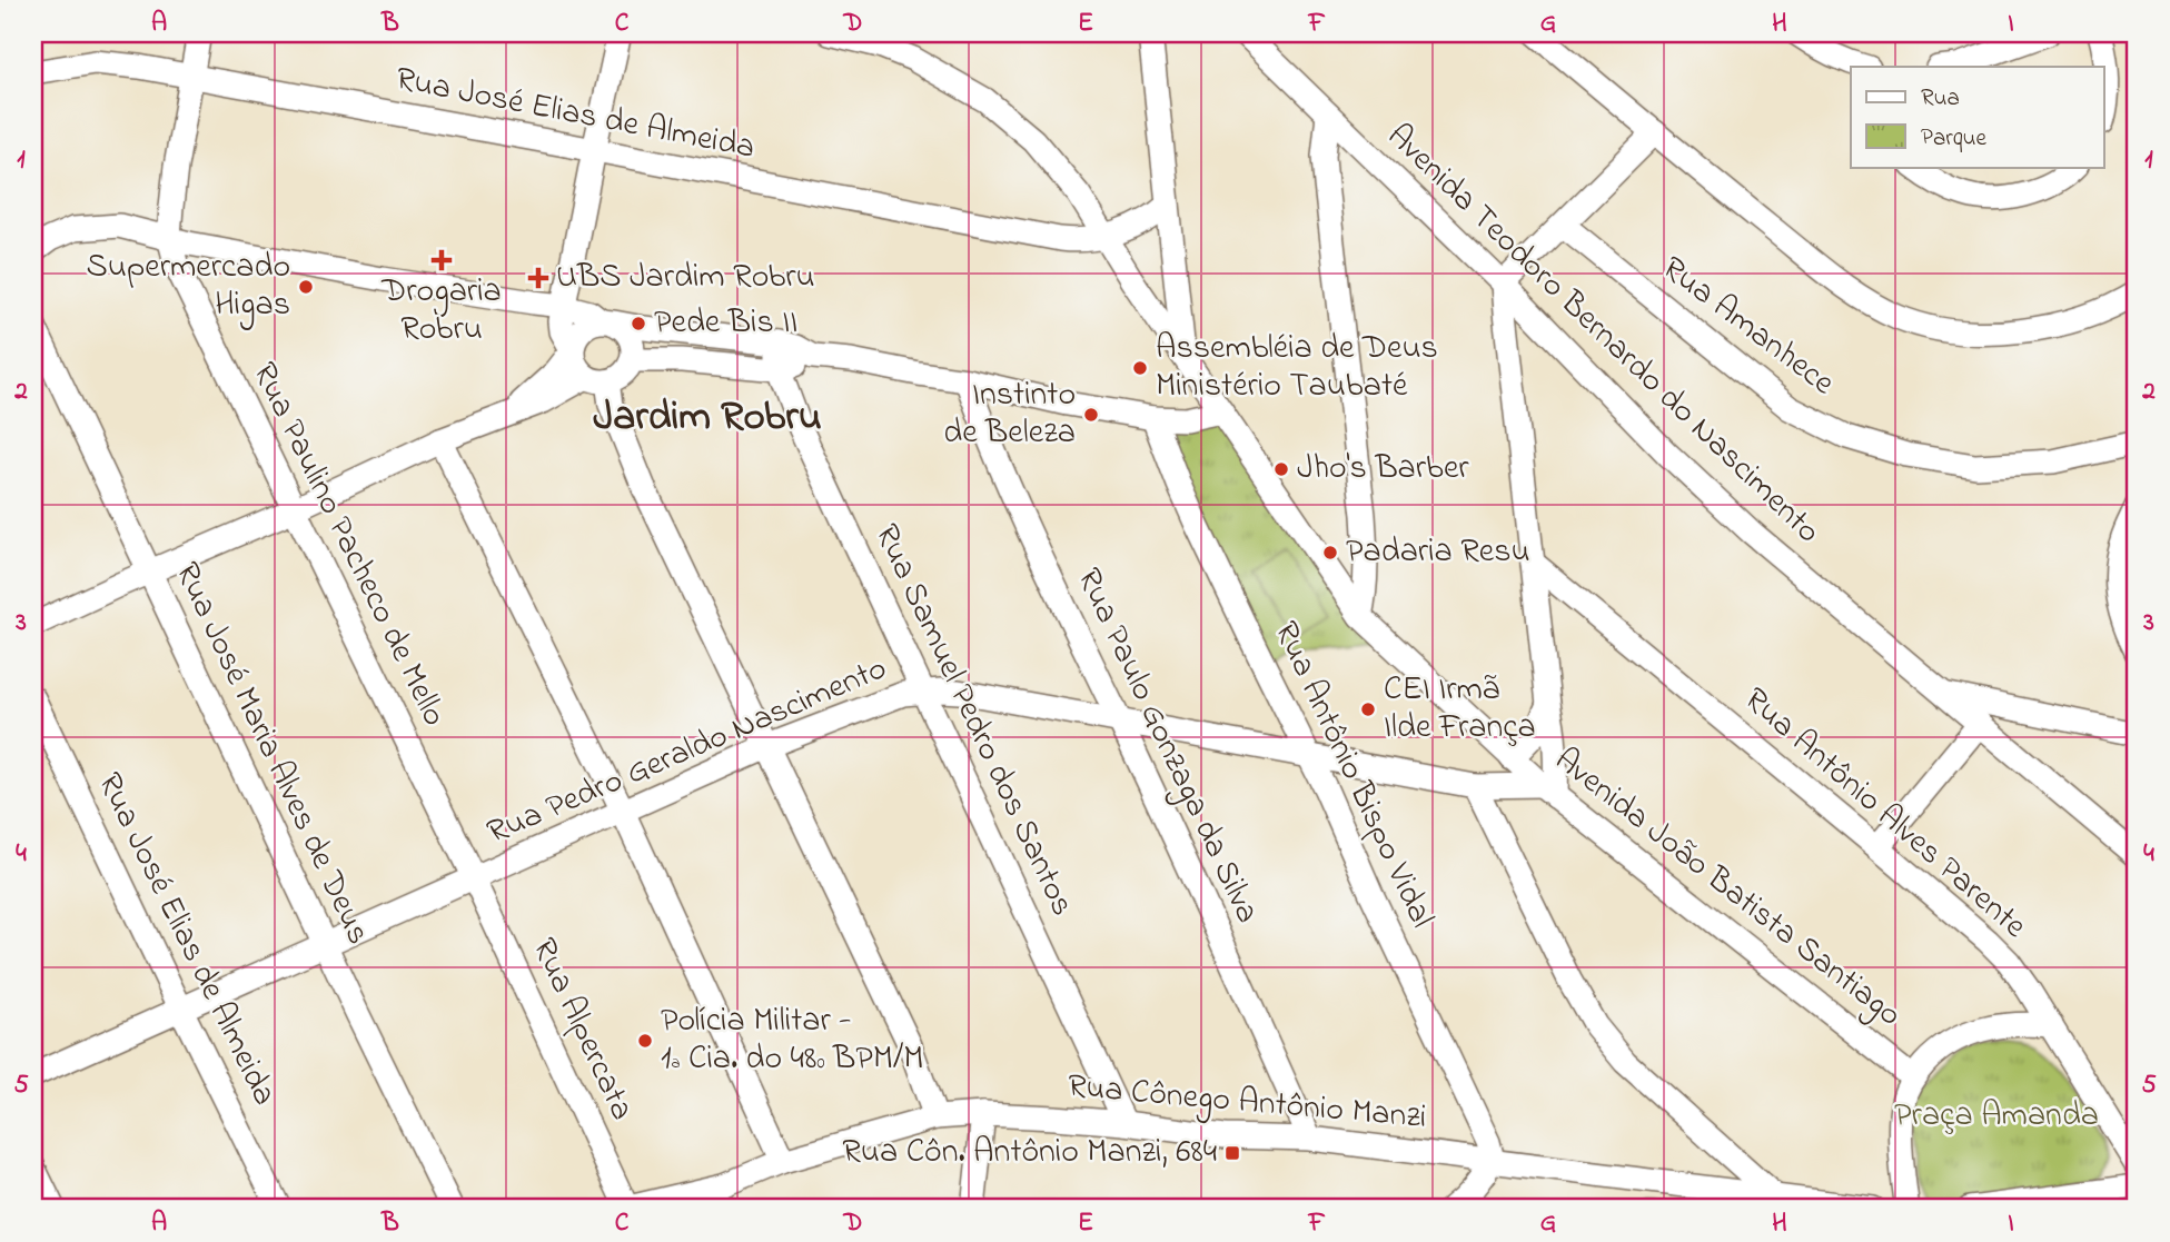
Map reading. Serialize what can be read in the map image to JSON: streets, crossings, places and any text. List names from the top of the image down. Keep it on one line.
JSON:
{"streets":{"street":["Rua José Elias de Almeida","Rua Amanhece","Avenida Teodoro Bernardo do Nascimento","Rua Paulino Pacheco de Mello","Rua Samuel Pedro dos Santos","Rua Paulo Gonzaga da Silva","Rua Pedro Geraldo Nascimento","Rua José Maria Alves de Deus","Rua Antônio Bispo Vidal","Rua Antônio Alves Parente","Avenida João Batista Santiago","Rua Alpercata","Rua Cônego Antônio Manzi"]},"crossings":[["Rua José Elias de Almeida","Rua Pedro Geraldo Nascimento"],["Rua José Elias de Almeida","Avenida João Batista Santiago"],["Rua Paulino Pacheco de Mello","Rua Pedro Geraldo Nascimento"],["Rua Paulino Pacheco de Mello","Rua Alpercata"],["Rua Samuel Pedro dos Santos","Rua Pedro Geraldo Nascimento"],["Rua Samuel Pedro dos Santos","Rua Cônego Antônio Manzi"],["Rua Paulo Gonzaga da Silva","Rua Pedro Geraldo Nascimento"],["Rua Paulo Gonzaga da Silva","Rua Cônego Antônio Manzi"],["Rua Pedro Geraldo Nascimento","Rua José Maria Alves de Deus"],["Rua Pedro Geraldo Nascimento","Rua Antônio Bispo Vidal"],["Rua Pedro Geraldo Nascimento","Avenida João Batista Santiago"],["Rua Pedro Geraldo Nascimento","Rua Alpercata"],["Rua Antônio Bispo Vidal","Rua Cônego Antônio Manzi"],["Rua Alpercata","Rua Cônego Antônio Manzi"]],"districts":["Jardim Robru"],"parks":["Praça Amanda"],"places":{"health":["Drogaria Robru","UBS Jardim Robru"],"other":["Supermercado Higas","Pede Bis II","Assembléia de Deus Ministério Taubaté","Instinto de Beleza","Jho's Barber","Padaria Resu","CEI Irmã Ilde França","Polícia Militar - 1ª Cia. do 48º BPM/M"],"transit":["Rua Côn. Antônio Manzi, 684"]},"legend":["Rua","Parque"],"grid":{"columns":["A","B","C","D","E","F","G","H","I"],"rows":["1","2","3","4","5"]}}
